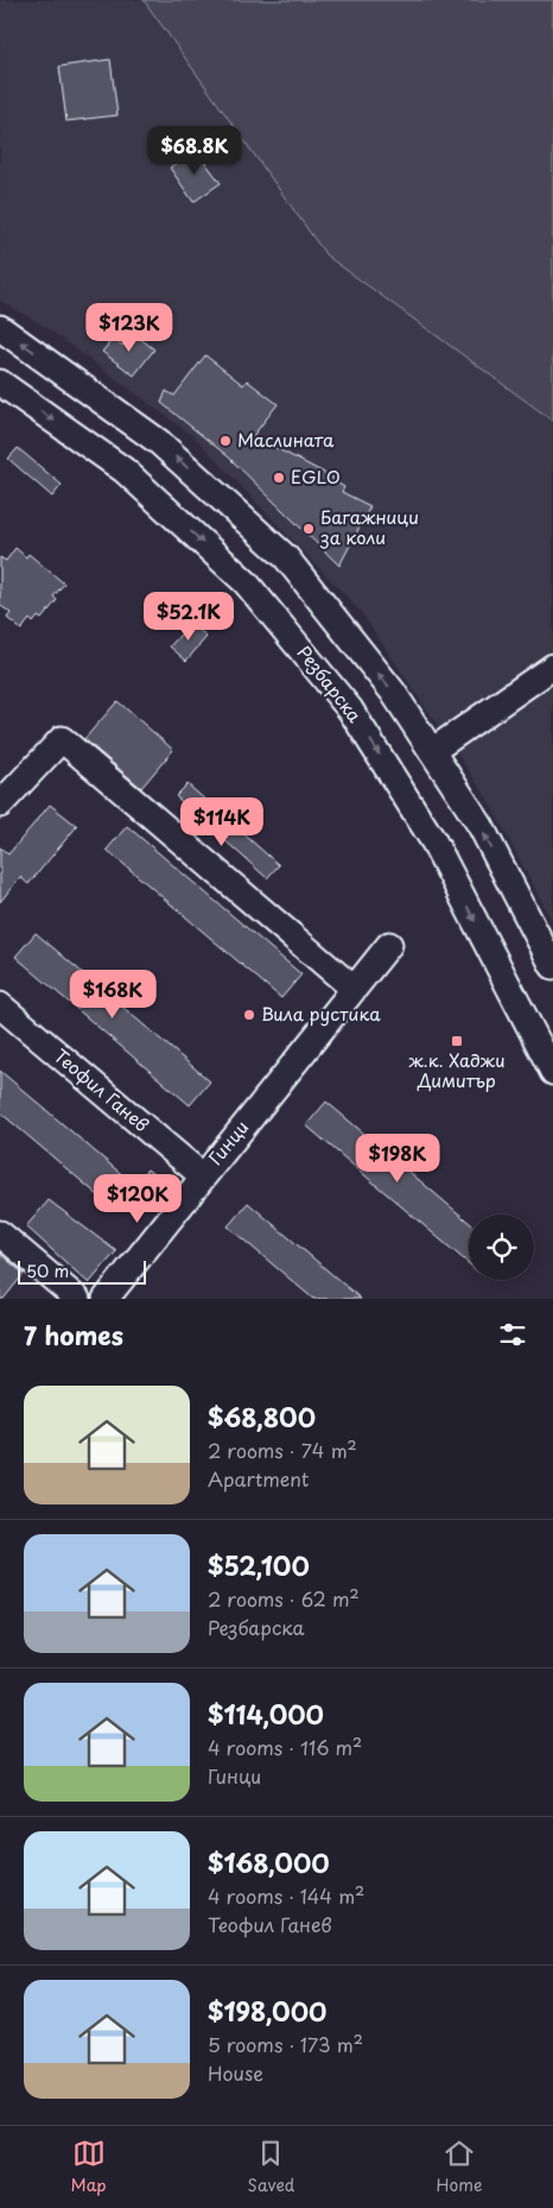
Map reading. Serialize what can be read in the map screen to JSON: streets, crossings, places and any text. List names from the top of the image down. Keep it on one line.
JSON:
{"streets":{"street":["Резбарска","Теофил Ганев","Гинци"]},"crossings":[["Теофил Ганев","Гинци"]],"places":{"other":["Маслината","EGLO","Багажници за коли","Вила рустика"],"transit":["ж.к. Хаджи Димитър"]},"scale_bar":"50 m","page":{"price":["$68.8K","$123K","$52.1K","$114K","$168K","$198K","$120K"],"scale":"50 m","heading":"7 homes","list":[{"name":"$68,800","note":"2 rooms · 74 m² · Apartment"},{"name":"$52,100","note":"2 rooms · 62 m² · Резбарска"},{"name":"$114,000","note":"4 rooms · 116 m² · Гинци"},{"name":"$168,000","note":"4 rooms · 144 m² · Теофил Ганев"},{"name":"$198,000","note":"5 rooms · 173 m² · House"}],"tabs":["Map","Saved","Home"]}}
